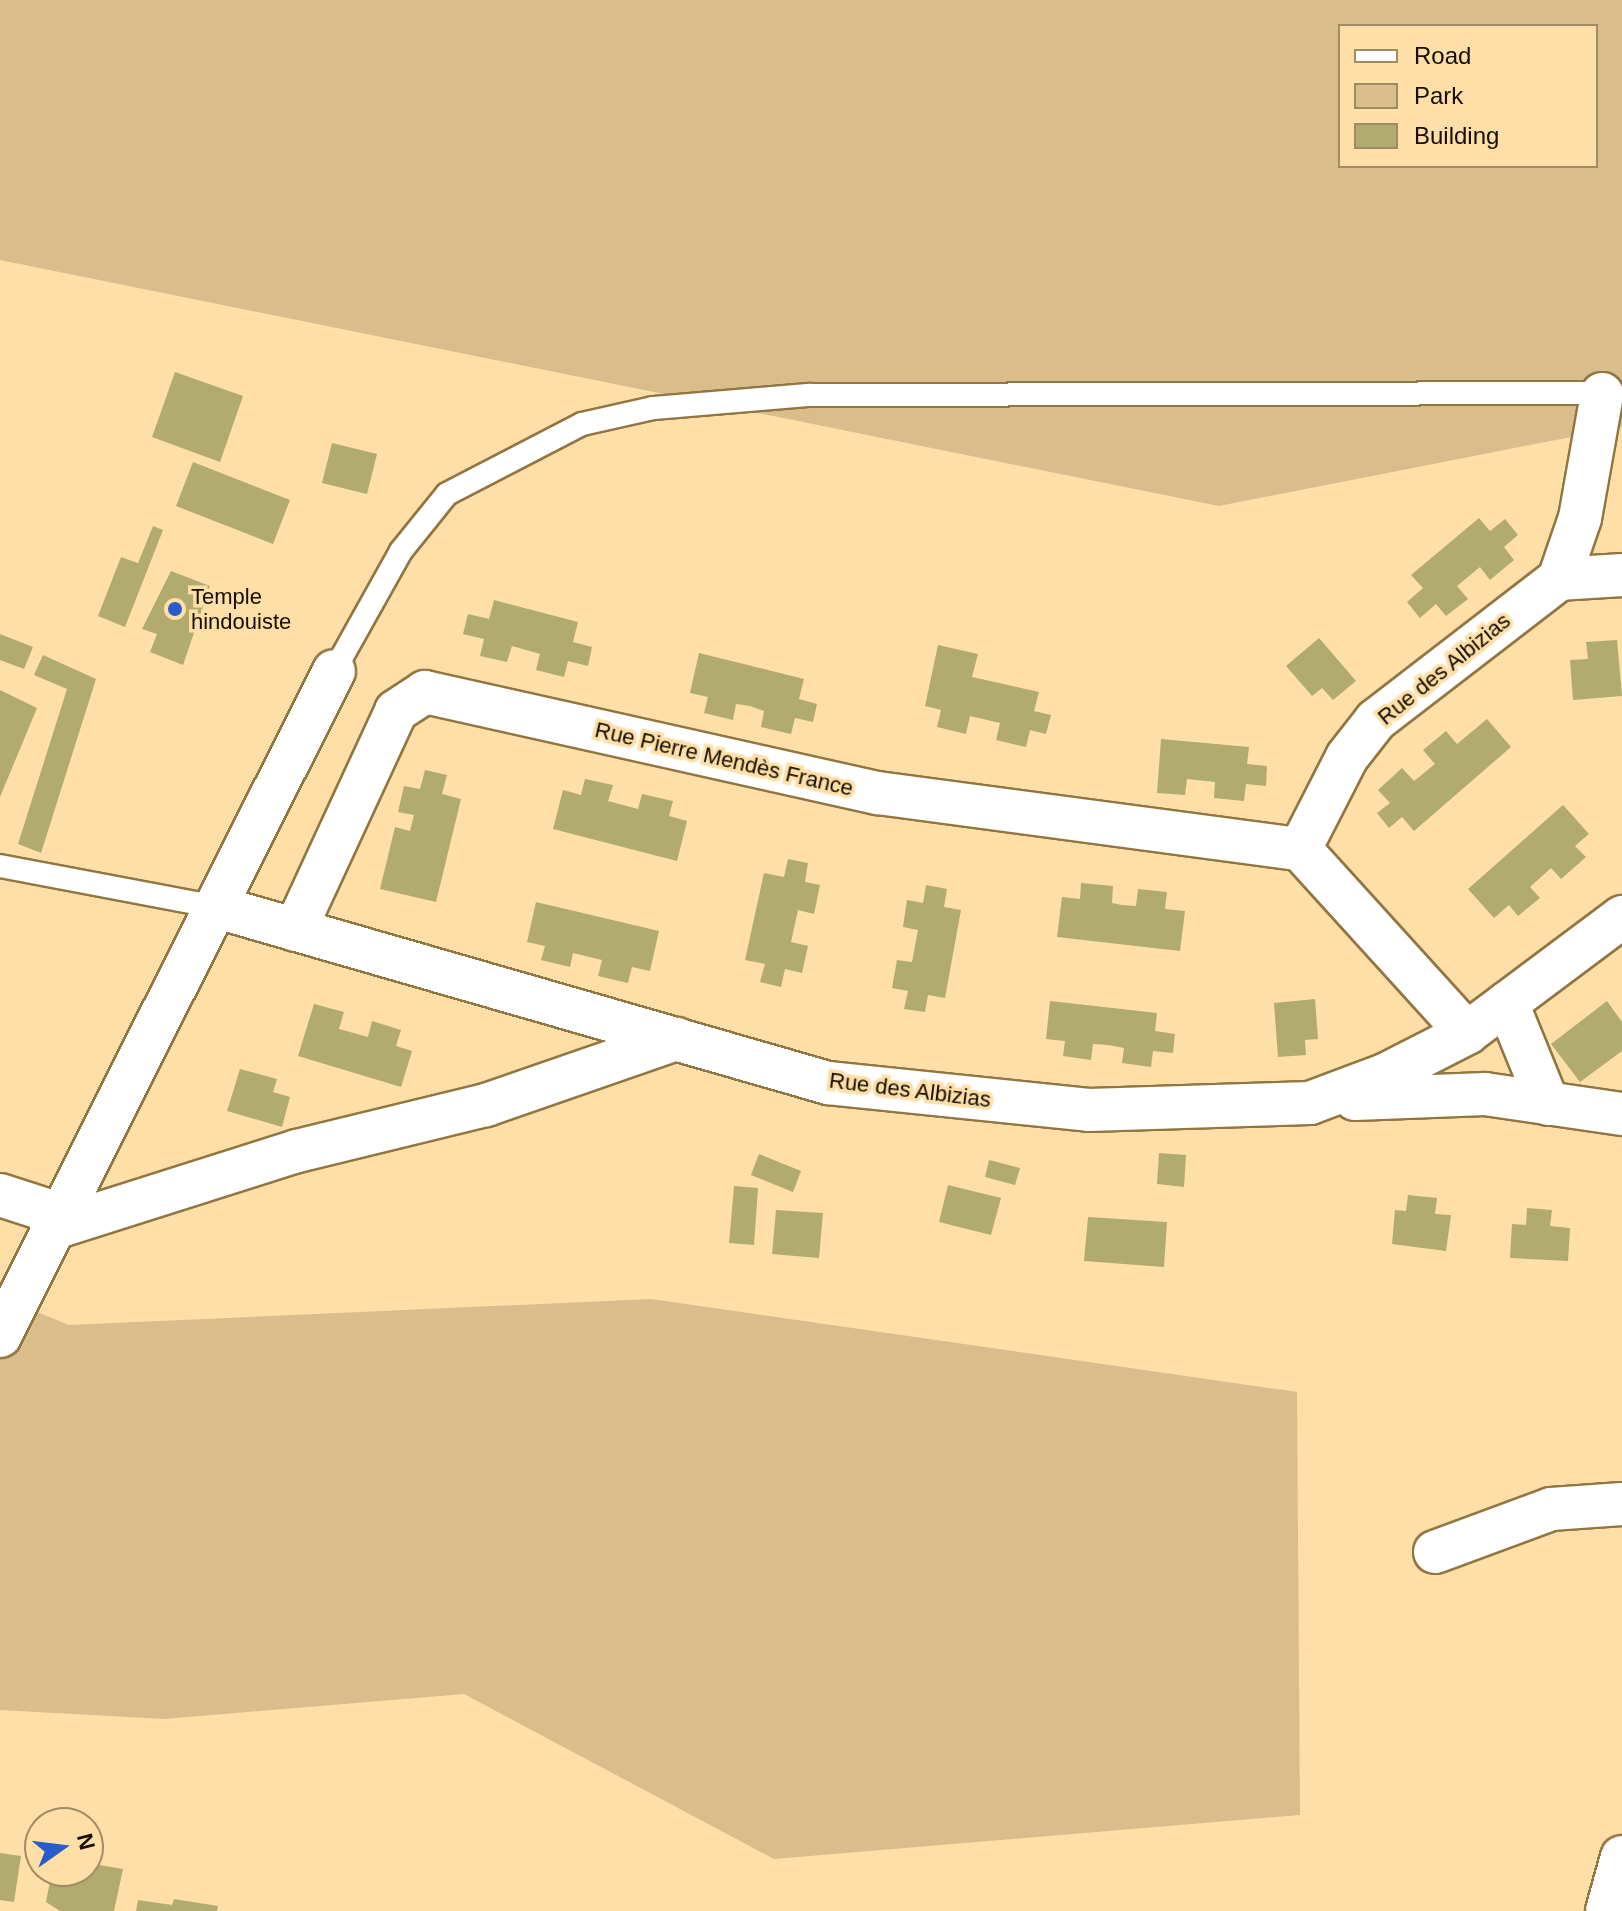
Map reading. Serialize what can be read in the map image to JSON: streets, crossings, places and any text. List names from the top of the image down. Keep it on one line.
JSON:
{"streets":{"street":["Rue des Albizias","Rue Pierre Mendès France"]},"crossings":[["Rue des Albizias","Rue Pierre Mendès France"]],"places":["Temple hindouiste"],"legend":["Road","Park","Building"],"north":"right"}
